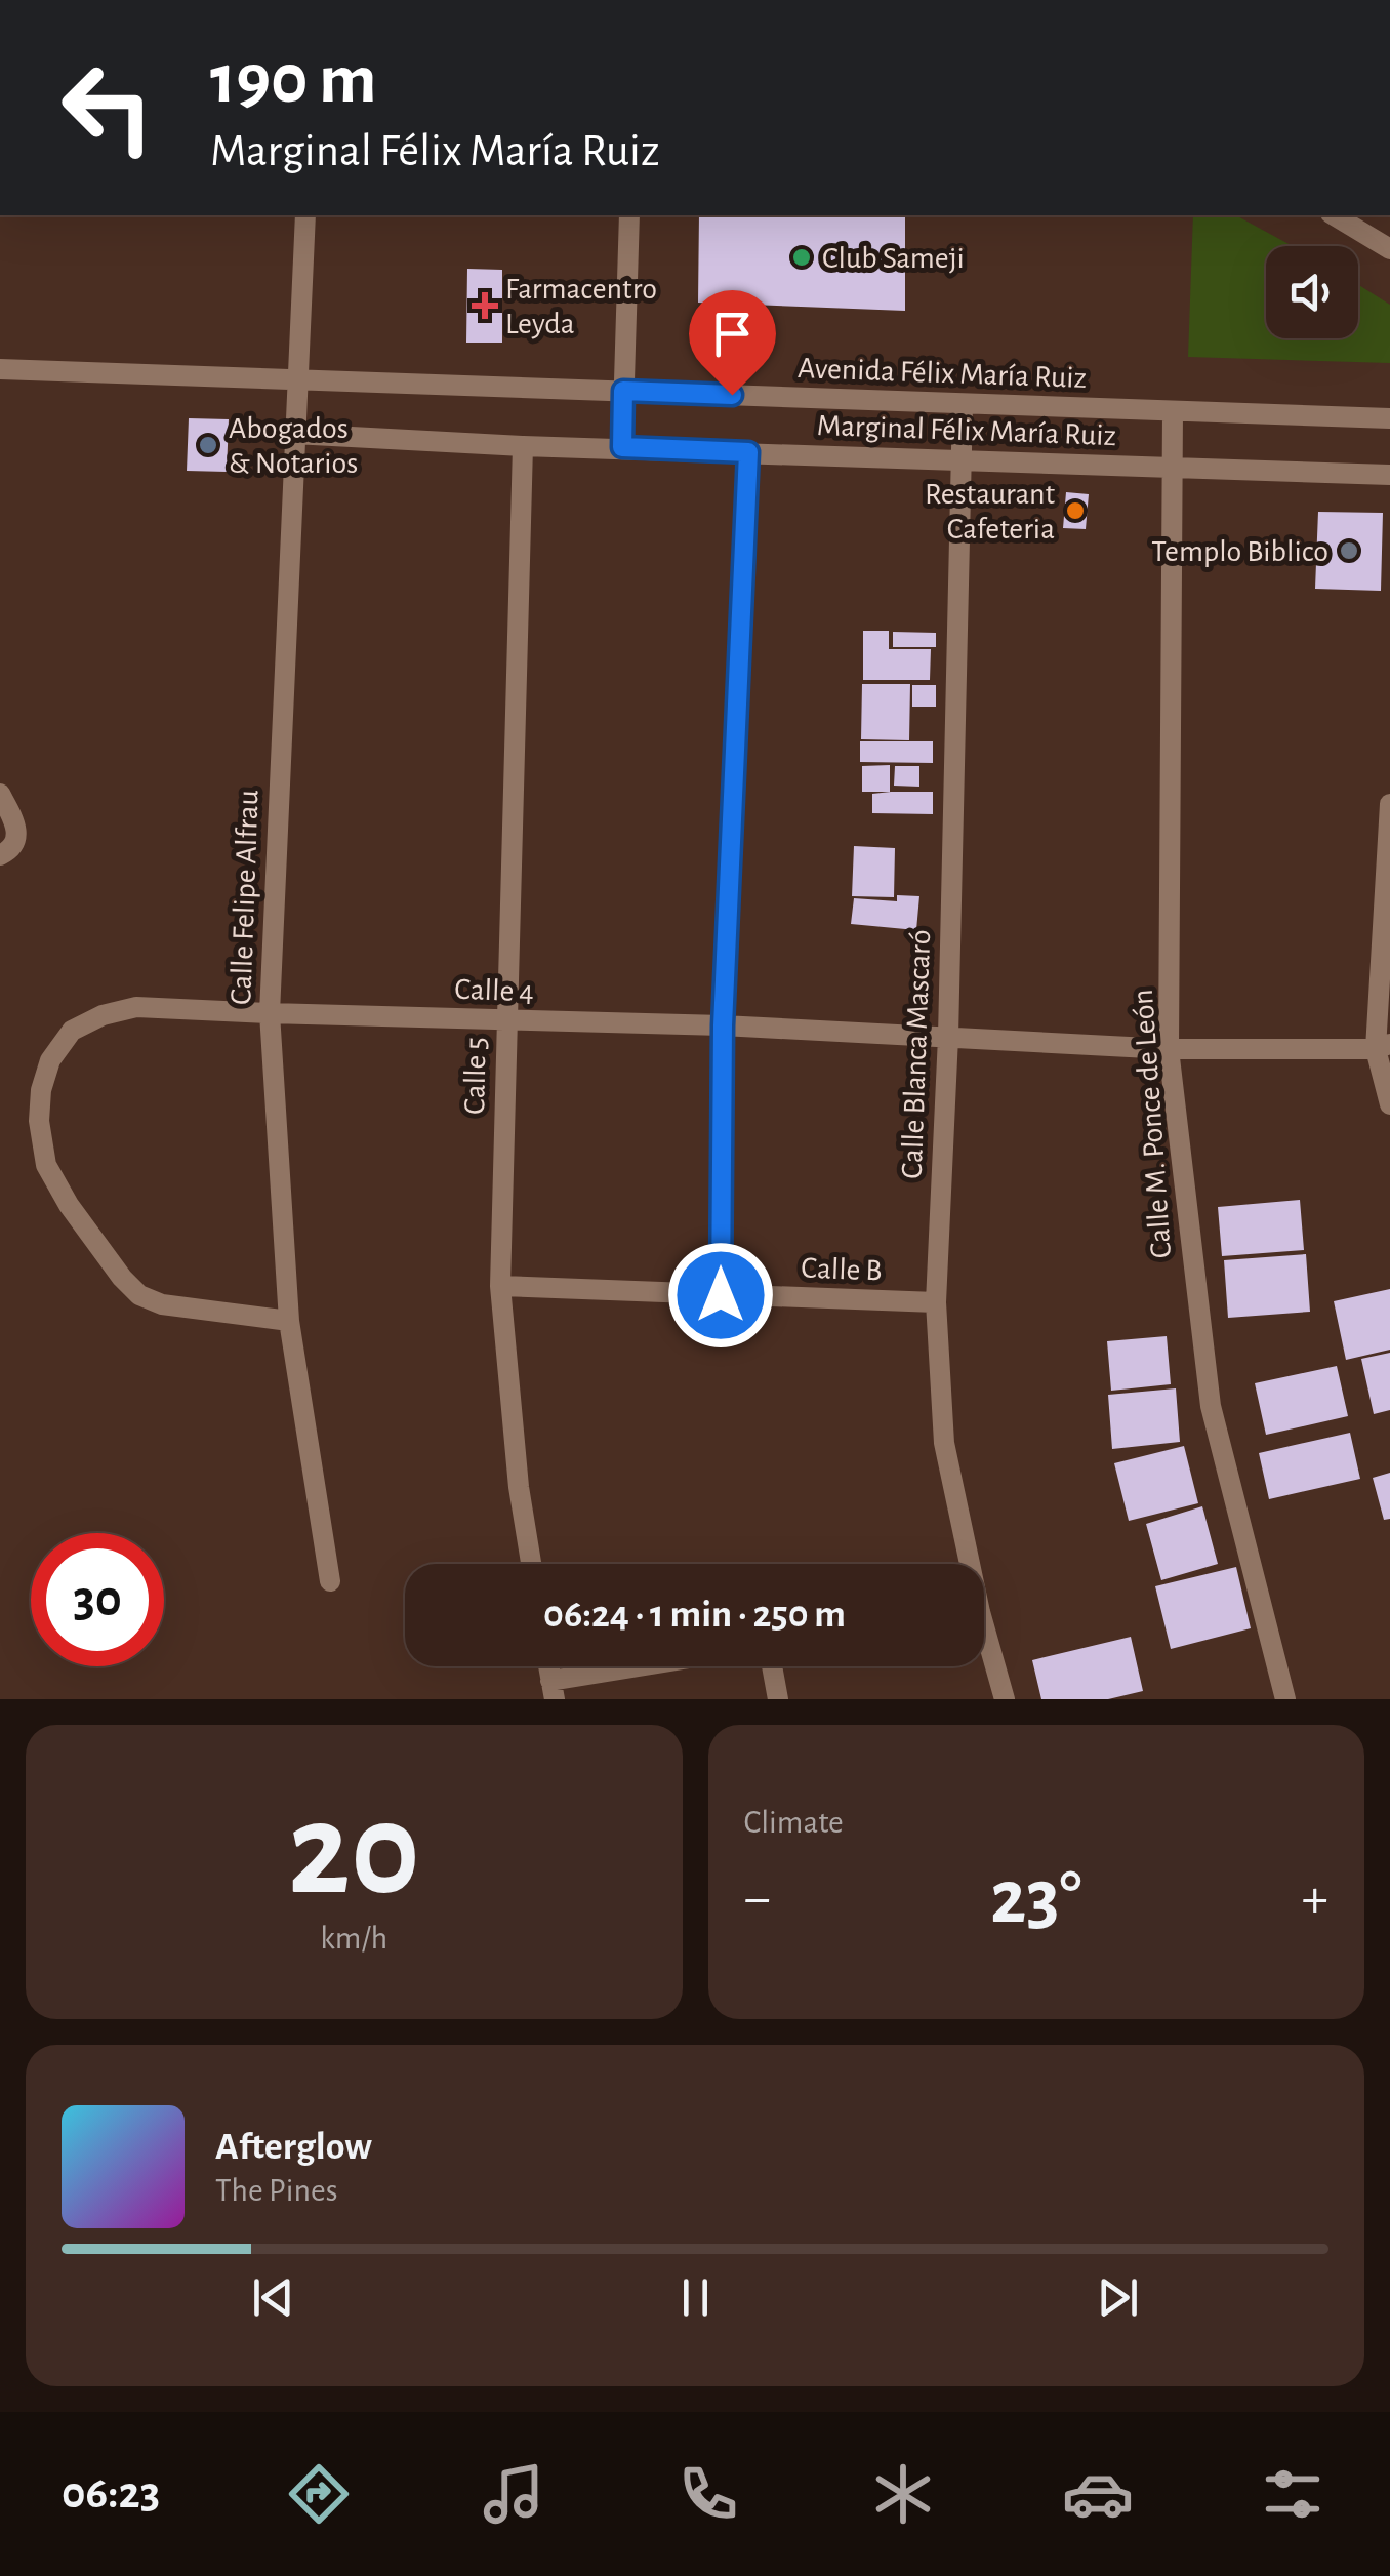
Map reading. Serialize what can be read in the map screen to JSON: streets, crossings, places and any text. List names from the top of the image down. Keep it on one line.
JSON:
{"streets":{"street":["Avenida Félix María Ruiz","Marginal Félix María Ruiz","Calle Felipe Alfrau","Calle 4","Calle Blanca Mascaró","Calle 5","Calle M. Ponce de León","Calle B"]},"crossings":[["Avenida Félix María Ruiz","Calle Felipe Alfrau"],["Avenida Félix María Ruiz","Calle Blanca Mascaró"],["Avenida Félix María Ruiz","Calle M. Ponce de León"],["Marginal Félix María Ruiz","Calle Felipe Alfrau"],["Marginal Félix María Ruiz","Calle Blanca Mascaró"],["Marginal Félix María Ruiz","Calle 5"],["Marginal Félix María Ruiz","Calle M. Ponce de León"],["Calle Felipe Alfrau","Calle 4"],["Calle 4","Calle Blanca Mascaró"],["Calle 4","Calle 5"],["Calle 4","Calle M. Ponce de León"],["Calle Blanca Mascaró","Calle B"],["Calle 5","Calle B"]],"places":{"other":["Club Sameji","Abogados & Notarios","Restaurant Cafeteria","Templo Biblico"],"health":["Farmacentro Leyda"]},"page":{"turn":["190 m","Marginal Félix María Ruiz"],"limit":"30","trip":"06:24 · 1 min · 250 m","tile":[["20","km/h"],"Climate"],"heat":["−","23°","+"],"song":["Afterglow","The Pines"],"tabs":"06:23"}}
